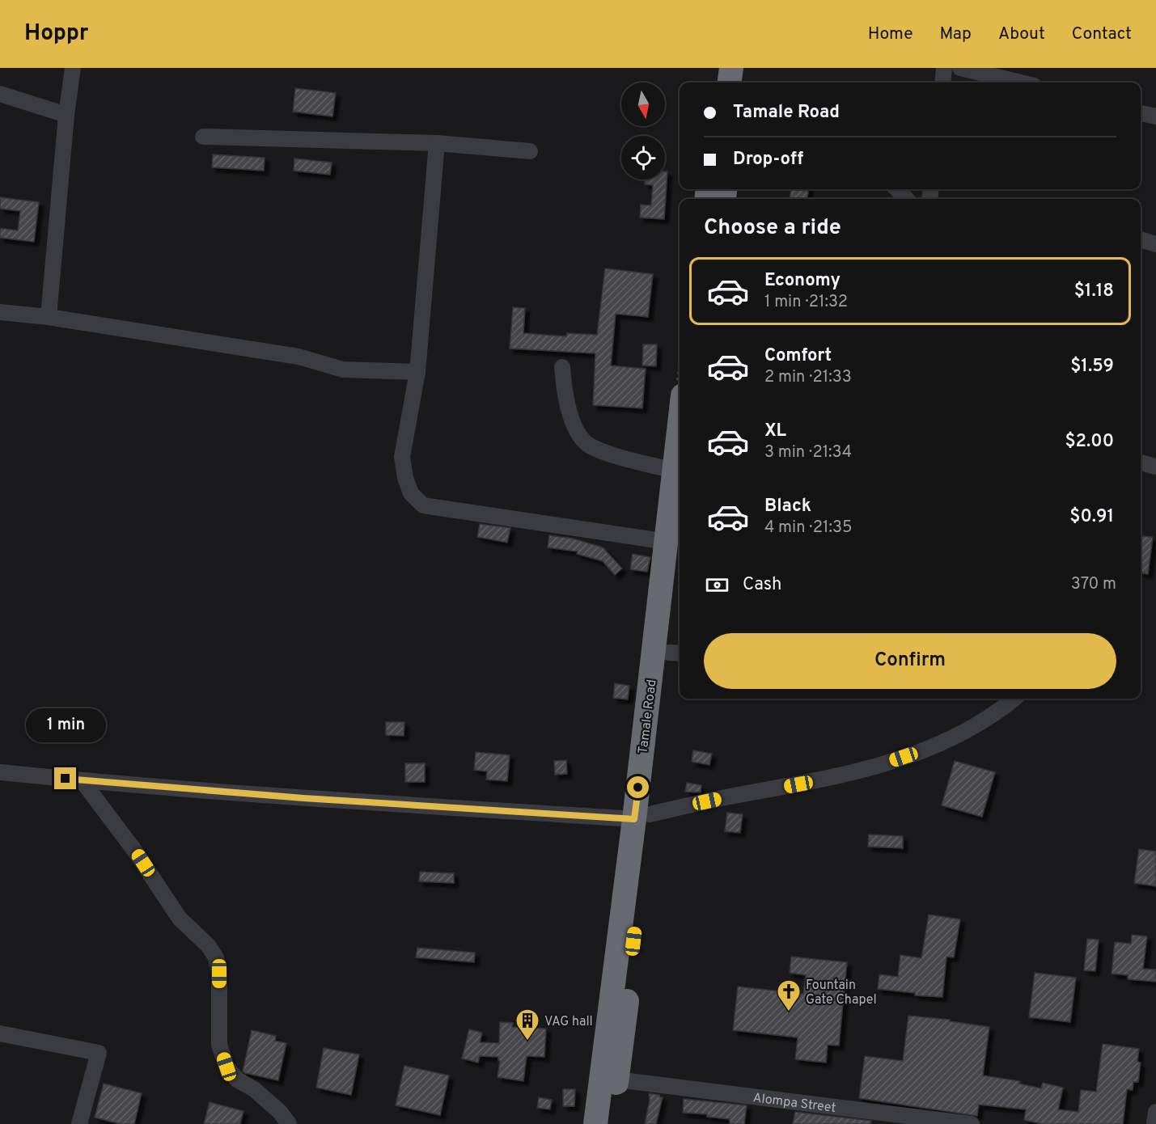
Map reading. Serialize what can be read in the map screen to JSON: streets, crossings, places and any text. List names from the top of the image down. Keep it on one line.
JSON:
{"streets":{"highway":["Tamale Road"],"street":["Alompa Street"]},"crossings":[["Tamale Road","Alompa Street"]],"places":{"church":["Fountain Gate Chapel"],"building":["VAG hall"]},"north":"bottom","page":{"header":"Hoppr","nav":["Home","Map","About","Contact"],"banner":["Tamale Road","Drop-off"],"heading":"Choose a ride","list":[{"name":"Economy","note":"1 min · 21:32","value":"$1.18"},{"name":"Comfort","note":"2 min · 21:33","value":"$1.59"},{"name":"XL","note":"3 min · 21:34","value":"$2.00"},{"name":"Black","note":"4 min · 21:35","value":"$0.91"}],"pay":["Cash","370 m"],"buttons":"Confirm","bubble":"1 min"}}
